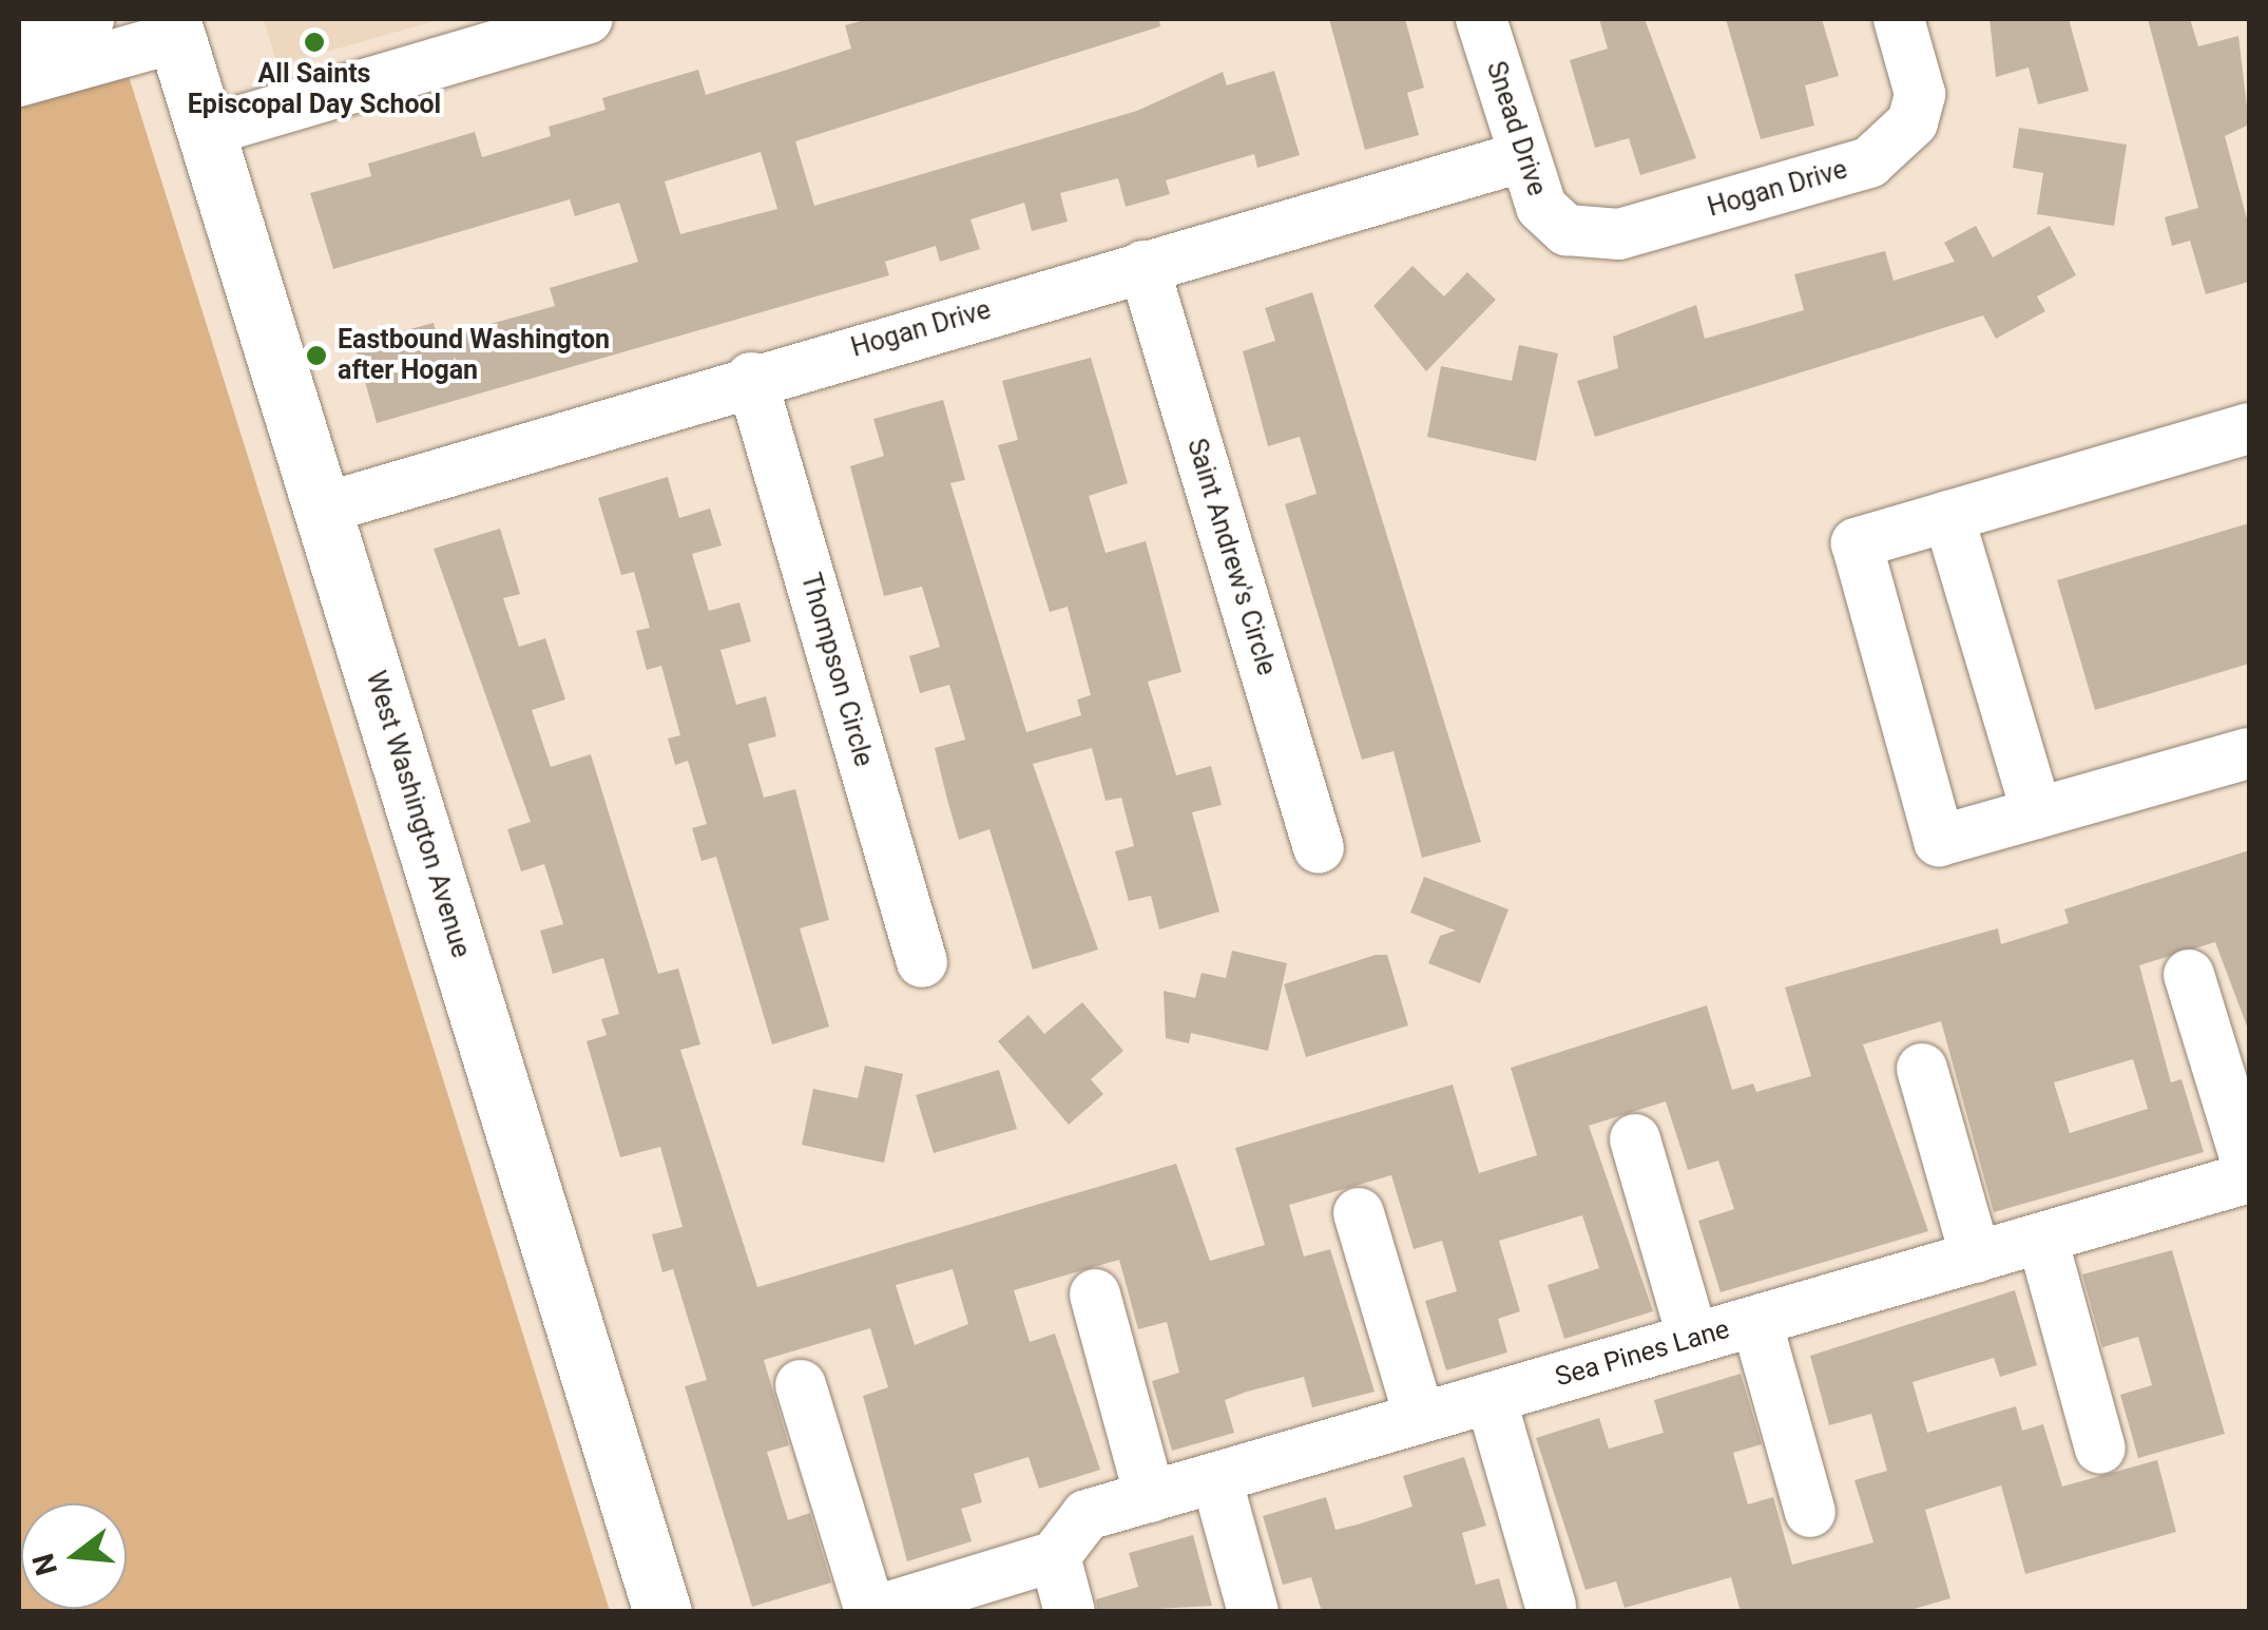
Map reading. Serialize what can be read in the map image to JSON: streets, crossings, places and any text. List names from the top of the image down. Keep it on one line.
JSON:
{"streets":{"main road":["West Washington Avenue"],"street":["Snead Drive","Hogan Drive","Saint Andrew's Circle","Thompson Circle","Sea Pines Lane"]},"crossings":[["Snead Drive","Hogan Drive"],["Hogan Drive","Saint Andrew's Circle"],["Hogan Drive","Thompson Circle"],["Hogan Drive","West Washington Avenue"]],"places":["All Saints Episcopal Day School","Eastbound Washington after Hogan"],"north":"left"}
